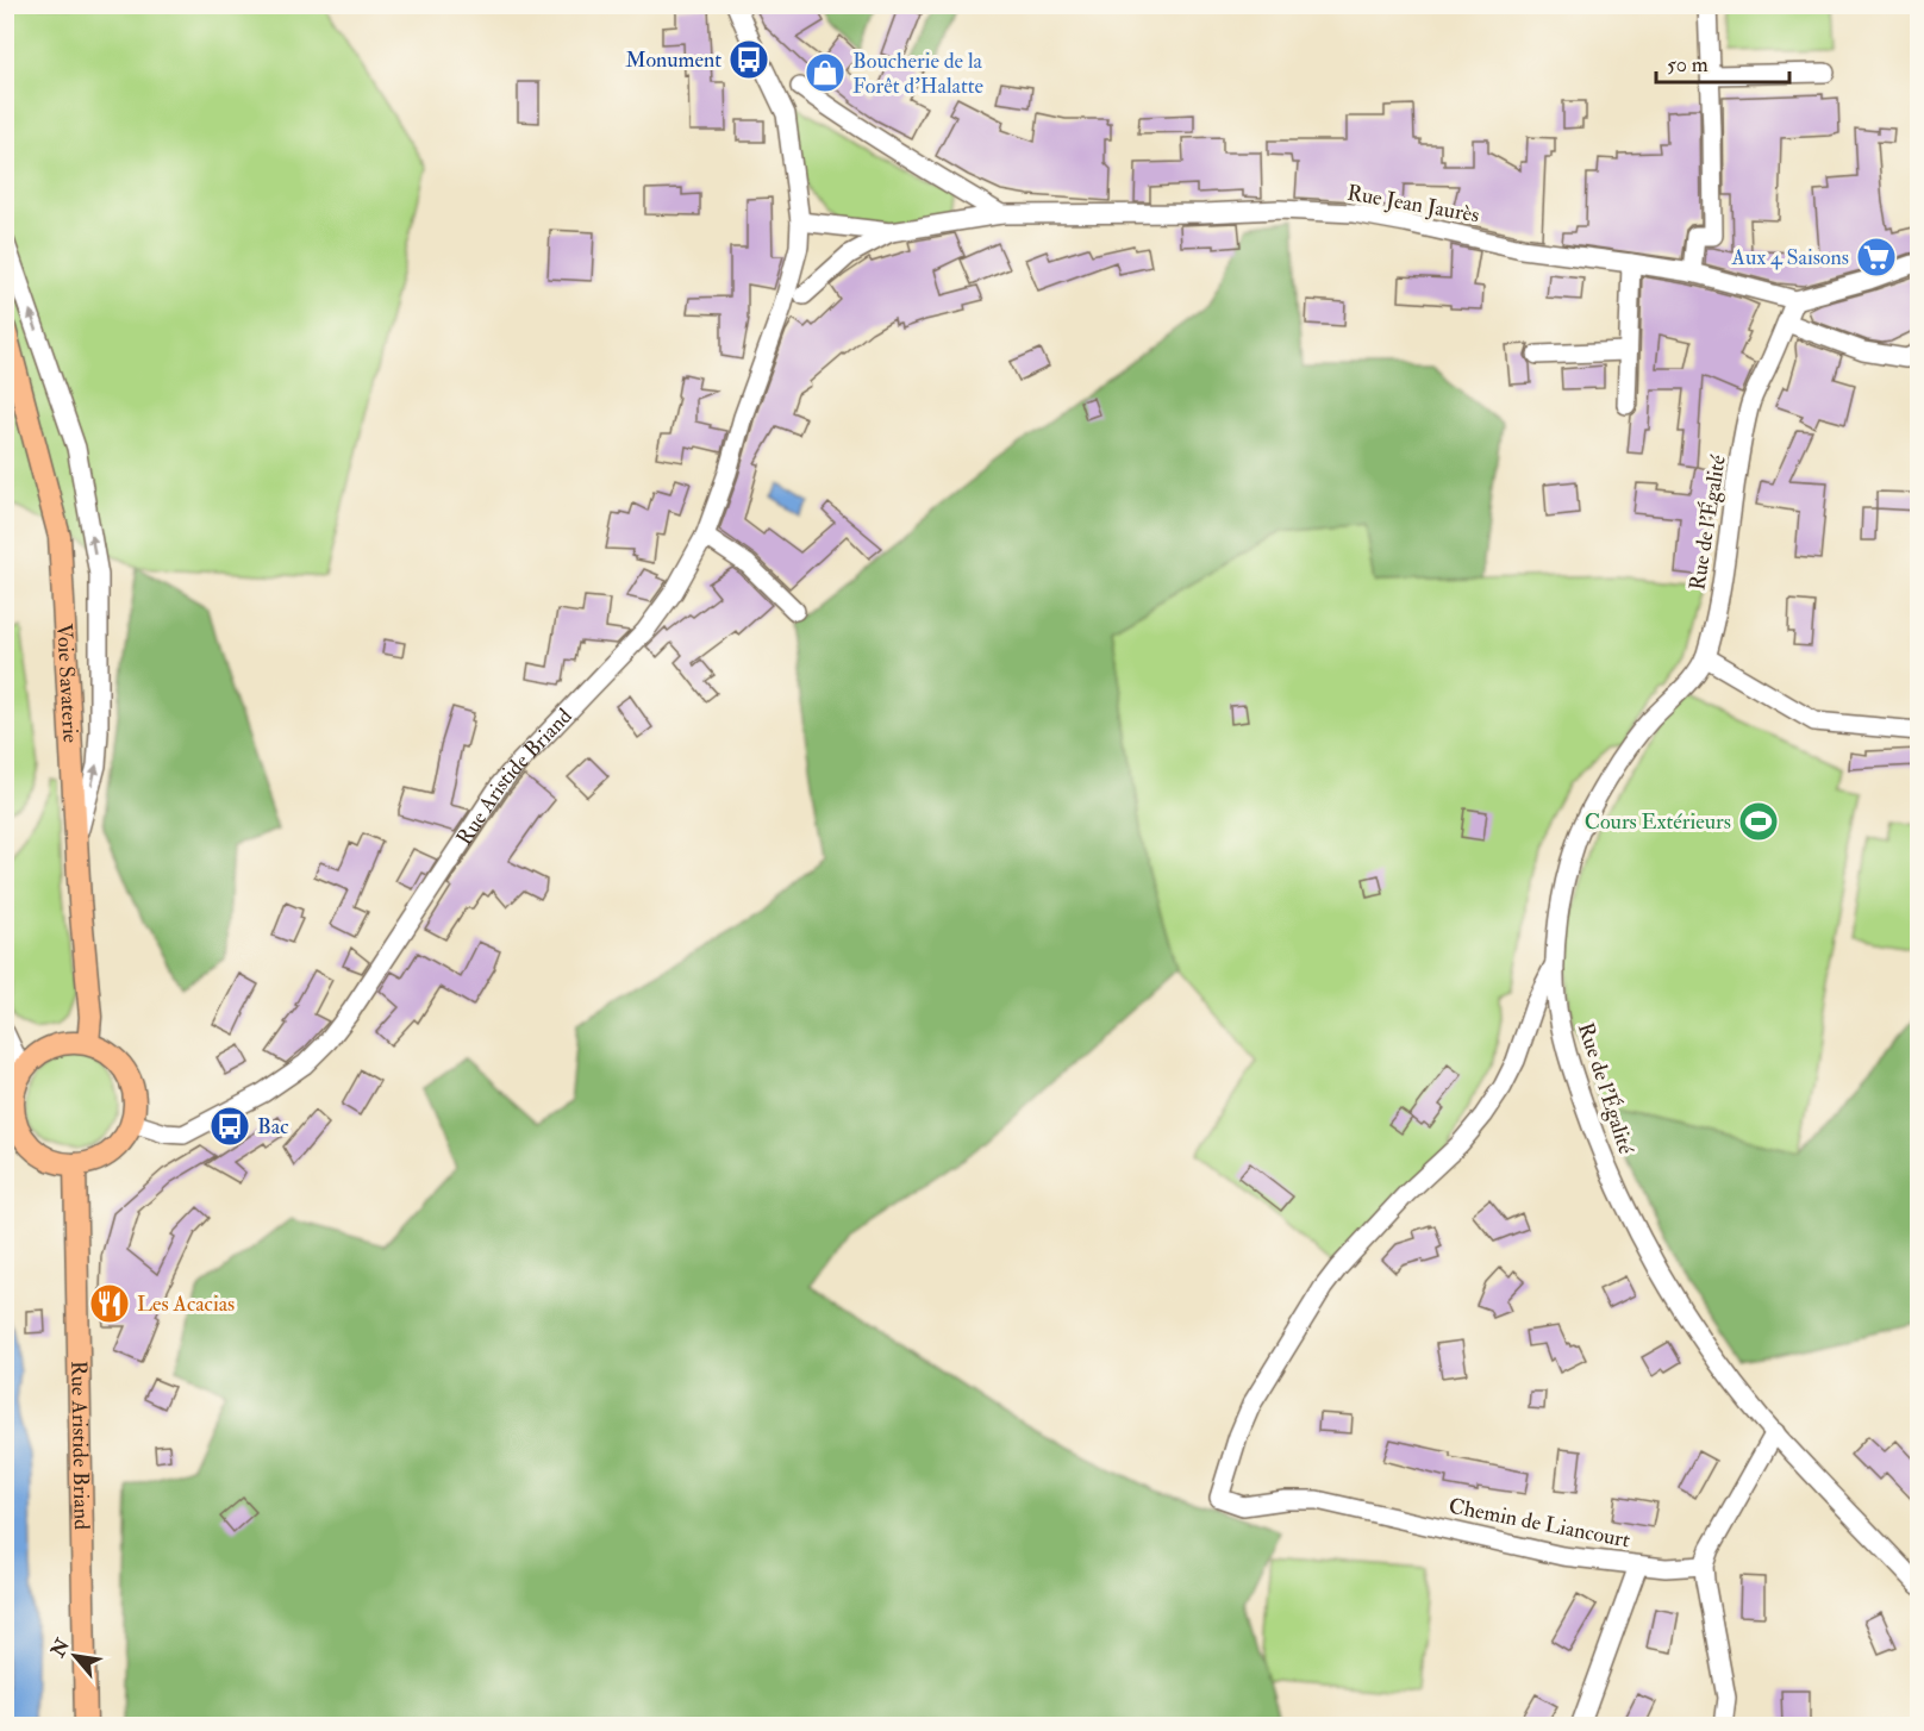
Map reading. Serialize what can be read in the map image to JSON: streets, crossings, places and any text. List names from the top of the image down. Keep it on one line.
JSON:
{"streets":{"main road":["Voie Savaterie","Rue Aristide Briand"],"street":["Rue Jean Jaurès","Rue de l'Égalité","Chemin de Liancourt"]},"crossings":[["Rue Jean Jaurès","Rue de l'Égalité"],["Rue de l'Égalité","Chemin de Liancourt"],["Voie Savaterie","Rue Aristide Briand"]],"places":{"bus stop":["Monument","Bac"],"shop":["Boucherie de la Forêt d'Halatte"],"supermarket":["Aux 4 Saisons"],"sports":["Cours Extérieurs"],"restaurant":["Les Acacias"]},"scale_bar":"50 m","north":"top left"}
